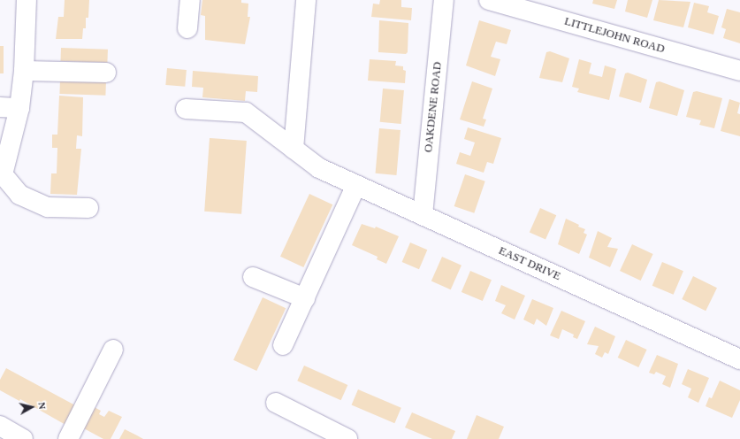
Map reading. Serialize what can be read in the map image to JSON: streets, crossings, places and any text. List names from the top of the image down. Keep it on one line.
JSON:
{"streets":{"street":["LITTLEJOHN ROAD","OAKDENE ROAD","EAST DRIVE"]},"crossings":[["OAKDENE ROAD","EAST DRIVE"]],"north":"right"}
